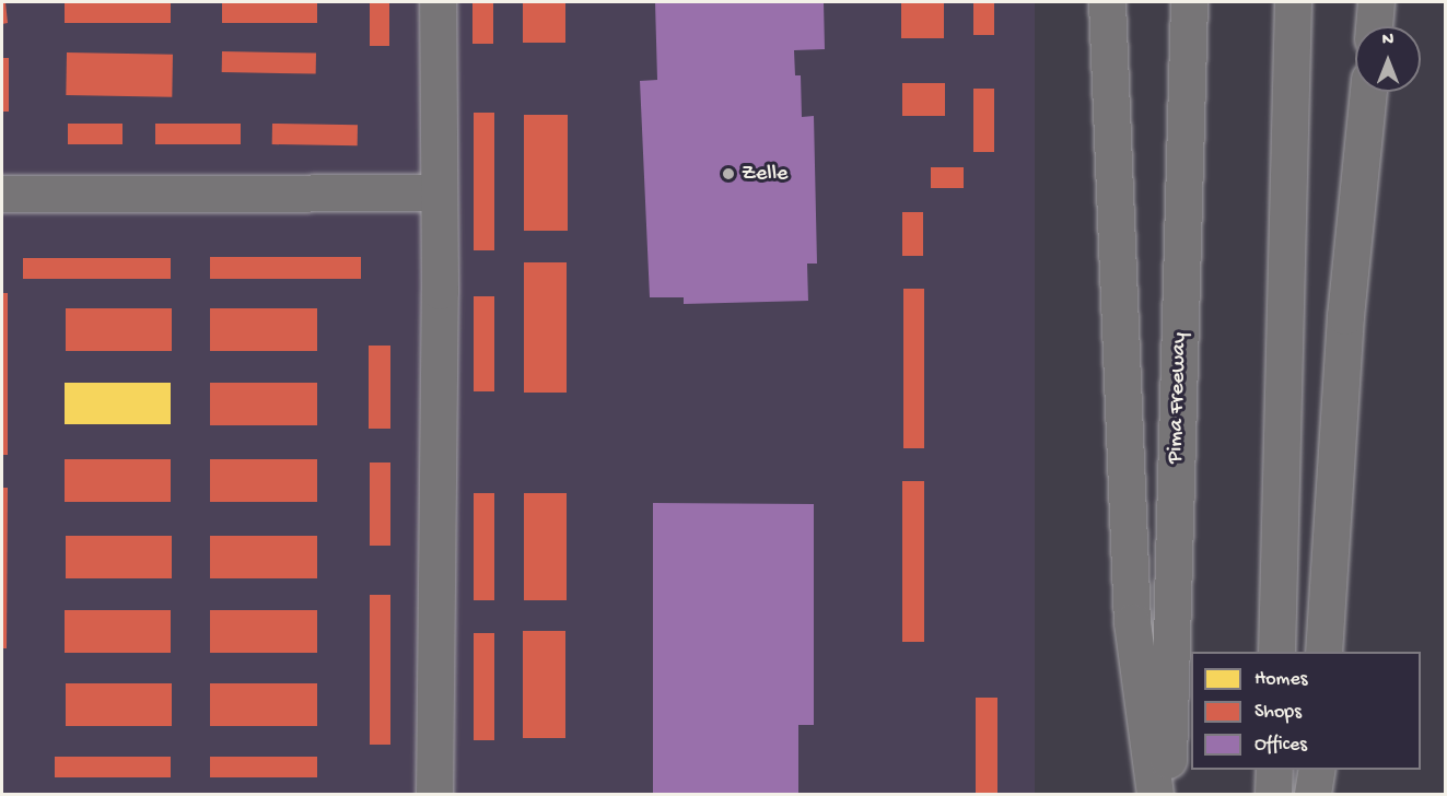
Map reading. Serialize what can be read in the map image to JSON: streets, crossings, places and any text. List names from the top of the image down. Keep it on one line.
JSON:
{"streets":{"main road":["Pima Freeway"]},"places":["Zelle"],"legend":["Homes","Shops","Offices"],"north":"top"}
